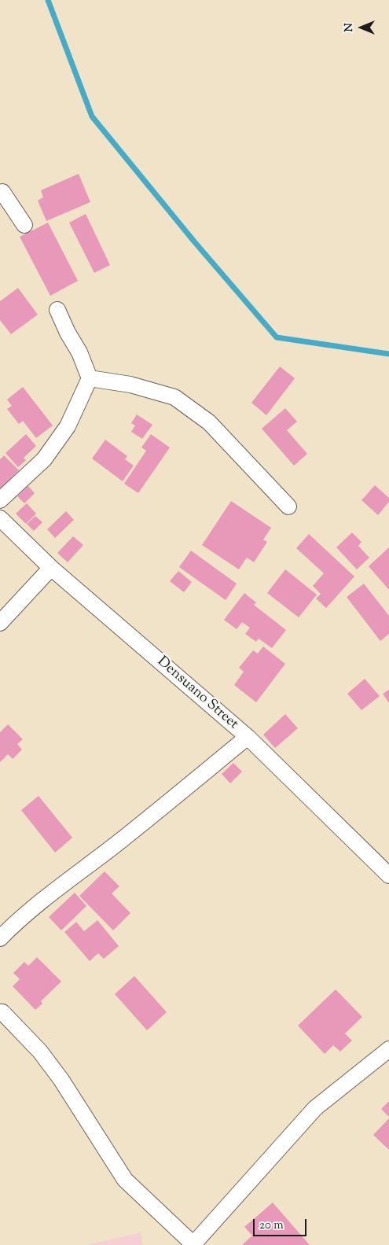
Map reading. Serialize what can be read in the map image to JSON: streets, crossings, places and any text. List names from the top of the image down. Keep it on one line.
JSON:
{"streets":{"street":["Densuano Street"]},"scale_bar":"20 m","north":"left"}
